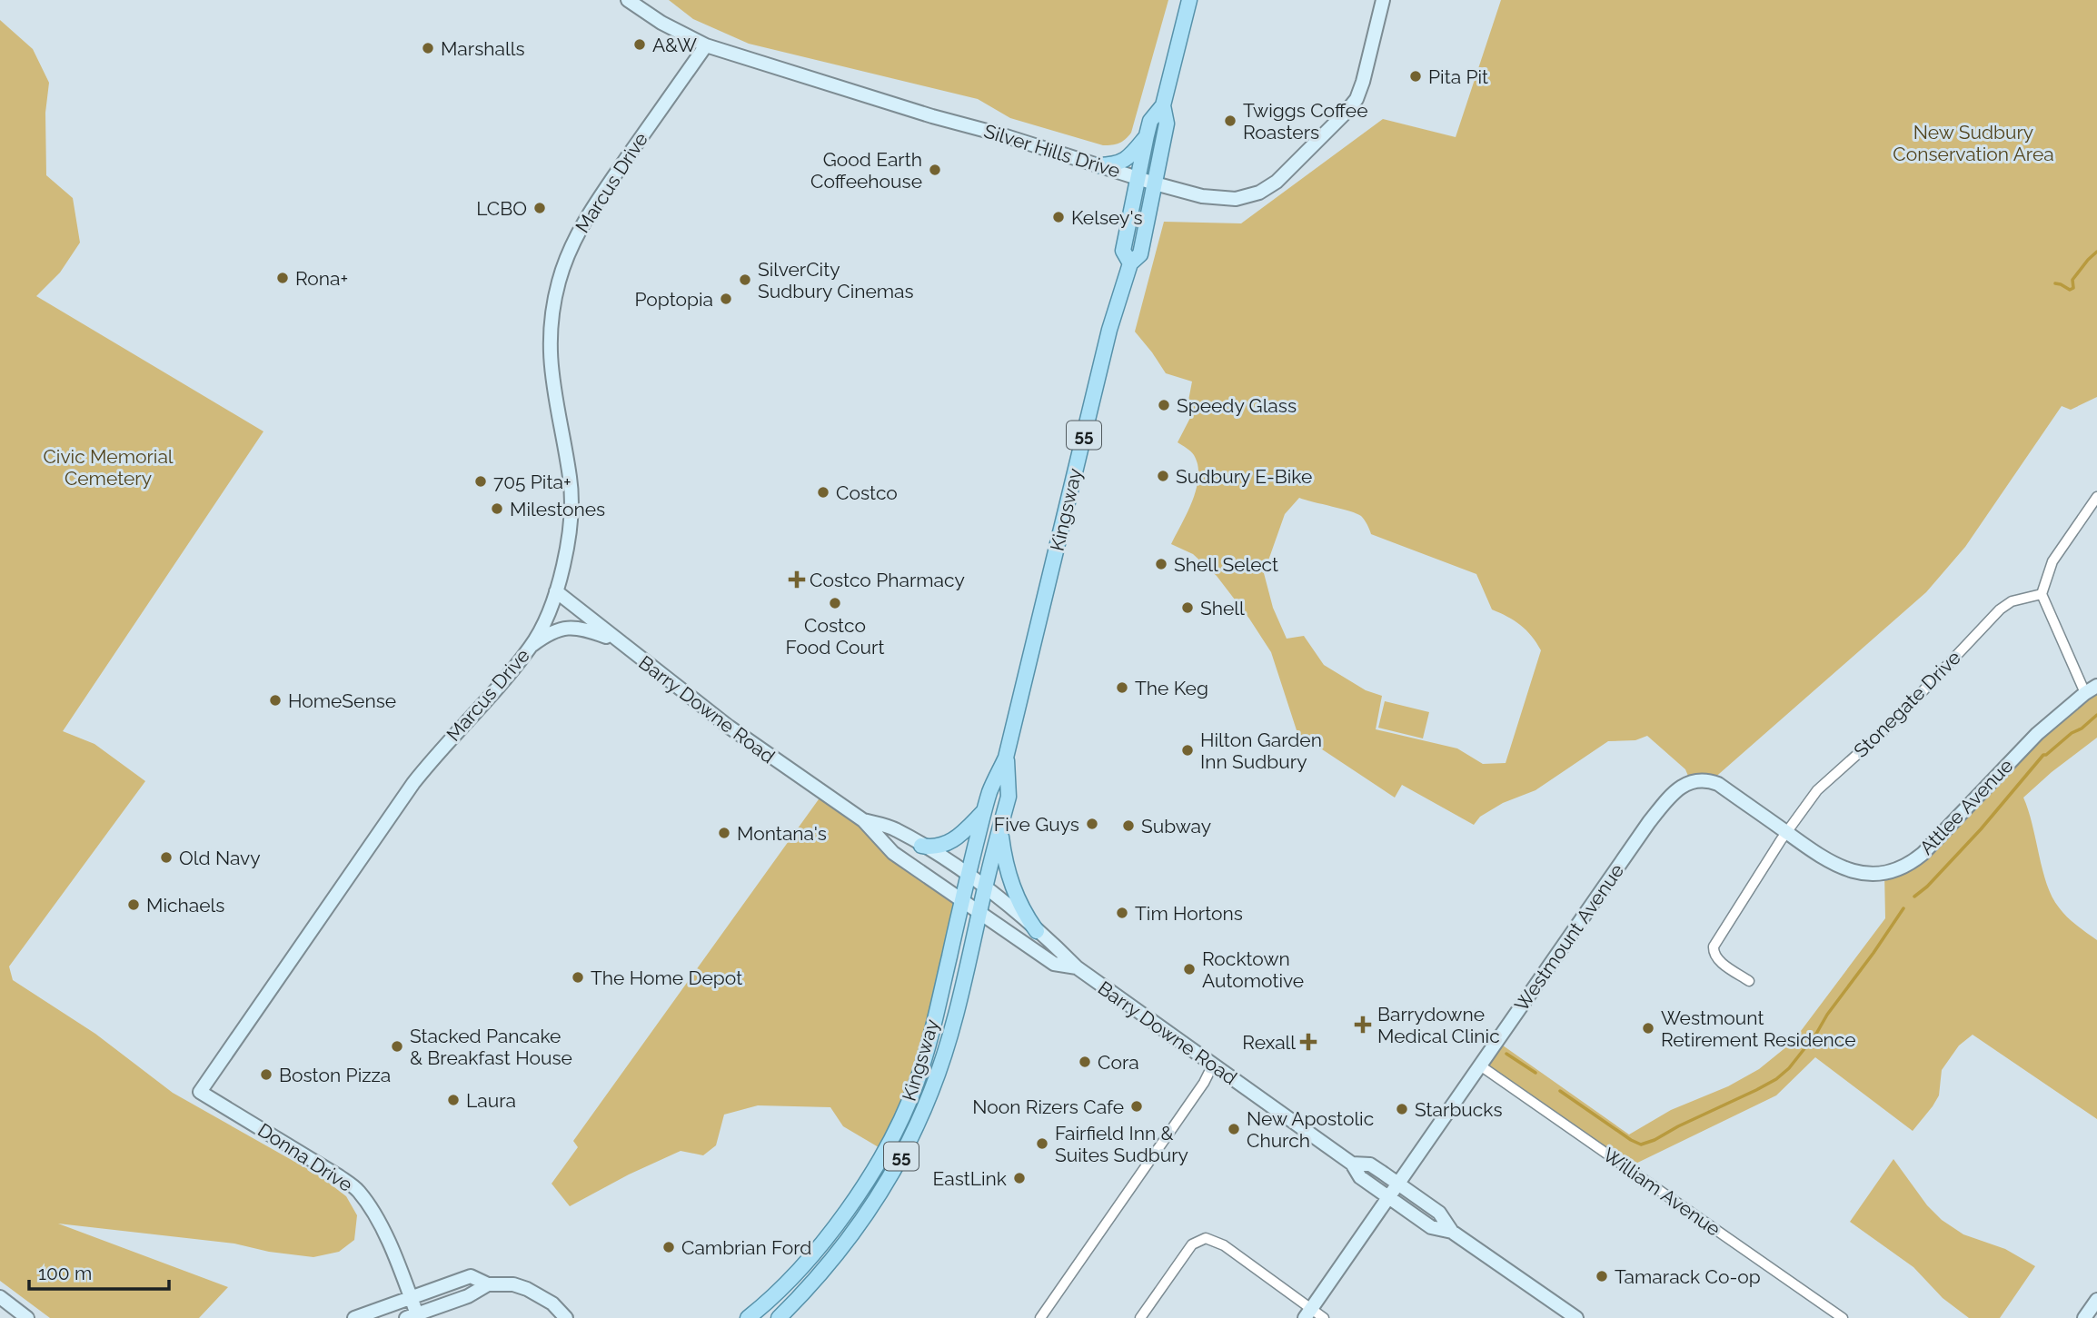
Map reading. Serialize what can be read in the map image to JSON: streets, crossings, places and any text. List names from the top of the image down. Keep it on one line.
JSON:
{"streets":{"main road":["55","Kingsway"],"street":["Silver Hills Drive","Marcus Drive","Stonegate Drive","Barry Downe Road","Attlee Avenue","Westmount Avenue","Donna Drive","William Avenue"]},"crossings":[["Silver Hills Drive","Marcus Drive"],["Silver Hills Drive","Kingsway"],["Marcus Drive","Barry Downe Road"],["Marcus Drive","Donna Drive"],["Kingsway","Barry Downe Road"],["Stonegate Drive","Attlee Avenue"],["Stonegate Drive","Westmount Avenue"],["Barry Downe Road","Westmount Avenue"],["Attlee Avenue","Westmount Avenue"],["Westmount Avenue","William Avenue"]],"parks":["New Sudbury Conservation Area","Civic Memorial Cemetery"],"places":{"other":["A&W","Marshalls","Pita Pit","Twiggs Coffee Roasters","Good Earth Coffeehouse","LCBO","Kelsey's","Rona+","SilverCity Sudbury Cinemas","Poptopia","Speedy Glass","Sudbury E-Bike","705 Pita+","Costco","Milestones","Shell Select","Costco Food Court","Shell","The Keg","HomeSense","Hilton Garden Inn Sudbury","Five Guys","Subway","Montana's","Old Navy","Michaels","Tim Hortons","Rocktown Automotive","The Home Depot","Westmount Retirement Residence","Stacked Pancake & Breakfast House","Cora","Boston Pizza","Laura","Noon Rizers Cafe","Starbucks","New Apostolic Church","Fairfield Inn & Suites Sudbury","EastLink","Cambrian Ford","Tamarack Co-op"],"health":["Costco Pharmacy","Barrydowne Medical Clinic","Rexall"]},"scale_bar":"100 m"}
